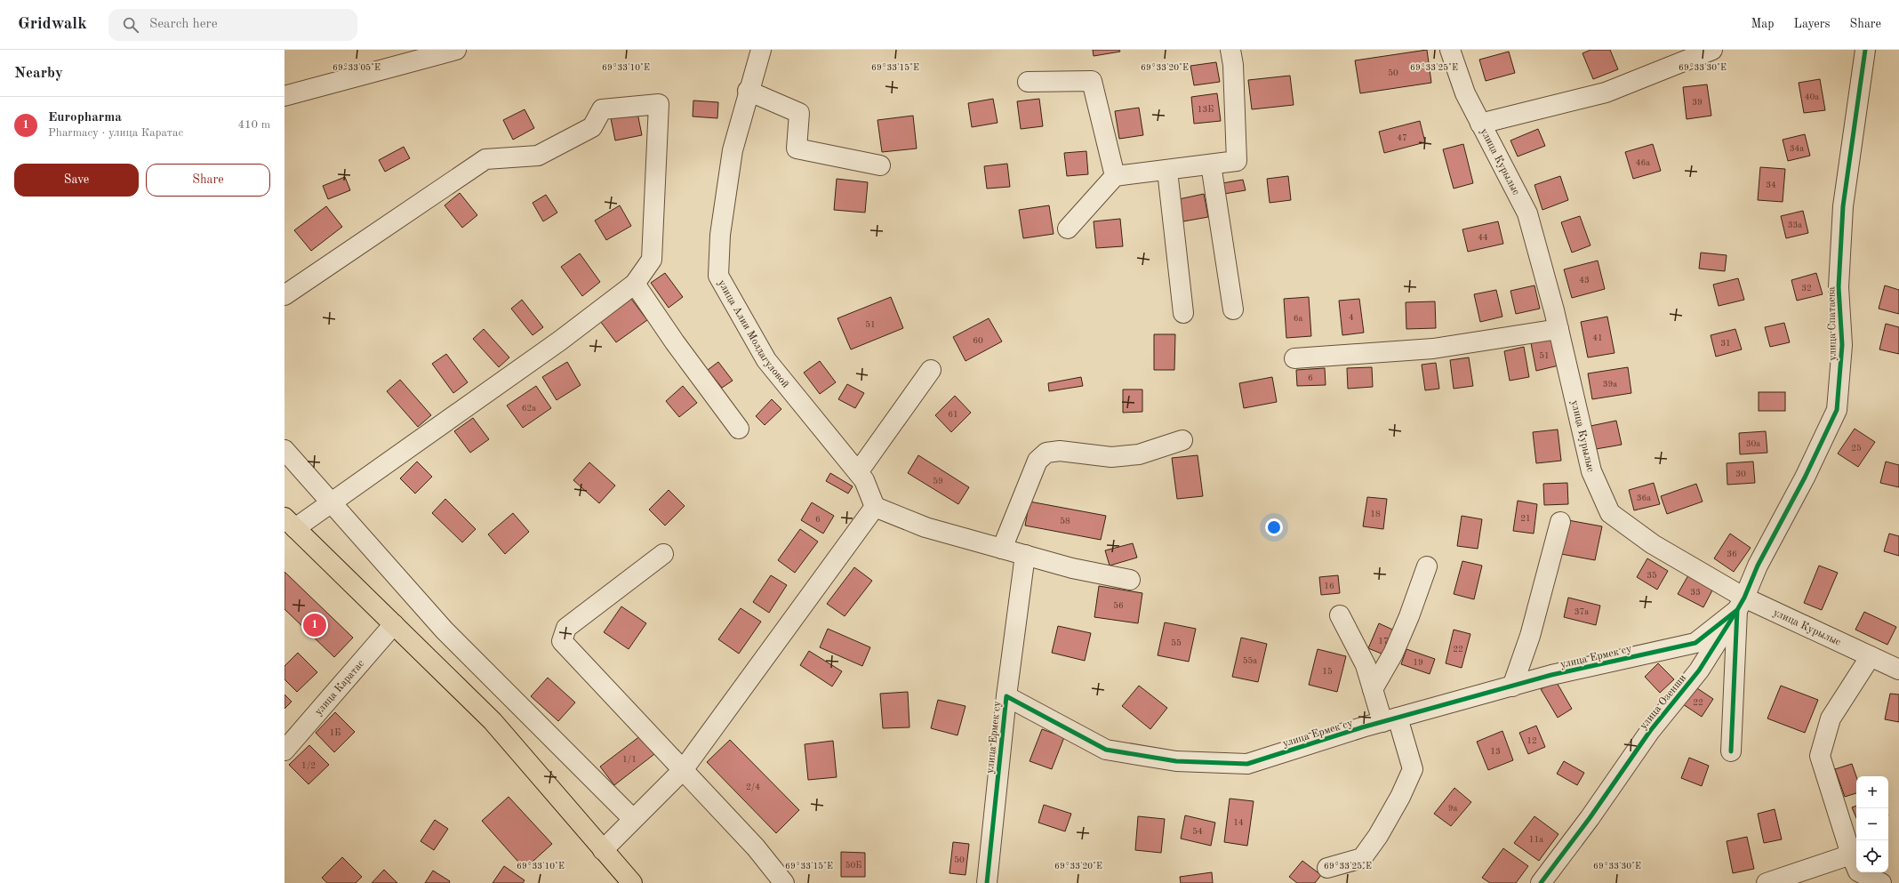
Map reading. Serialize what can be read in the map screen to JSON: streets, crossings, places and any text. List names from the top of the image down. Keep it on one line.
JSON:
{"streets":{"street":["улица Курылыс","улица Спатаева","улица Алии Молдагуловой","улица Ермек су","улица Каратас","улица Озенши"]},"crossings":[["улица Курылыс","улица Спатаева"],["улица Курылыс","улица Ермек су"],["улица Курылыс","улица Озенши"],["улица Спатаева","улица Ермек су"],["улица Спатаева","улица Озенши"],["улица Ермек су","улица Озенши"]],"house_numbers":["50","40а","39","13Б","47","34а","46а","34","33а","44","43","32","4","6а","51","41","60","31","51","6","39а","62а","61","30а","25","30","59","36а","18","21","6","58","36","35","16","33","56","37а","17","55","22","55а","19","15","22","1Б","12","13","1/1","1/2","2/4","9а","14","54","11а","50","50Б"],"page":{"header":"Gridwalk","search":"Search here","nav":["Map","Layers","Share"],"heading":"Nearby","list":[{"mark":"1","name":"Europharma","note":"Pharmacy · улица Каратас","value":"410 m"}],"buttons":["Save","Share"],"pins":"1","map_buttons":["+","−"]},"coordinates":["69°33'05\"E","69°33'10\"E","69°33'15\"E","69°33'20\"E","69°33'25\"E","69°33'30\"E"]}
